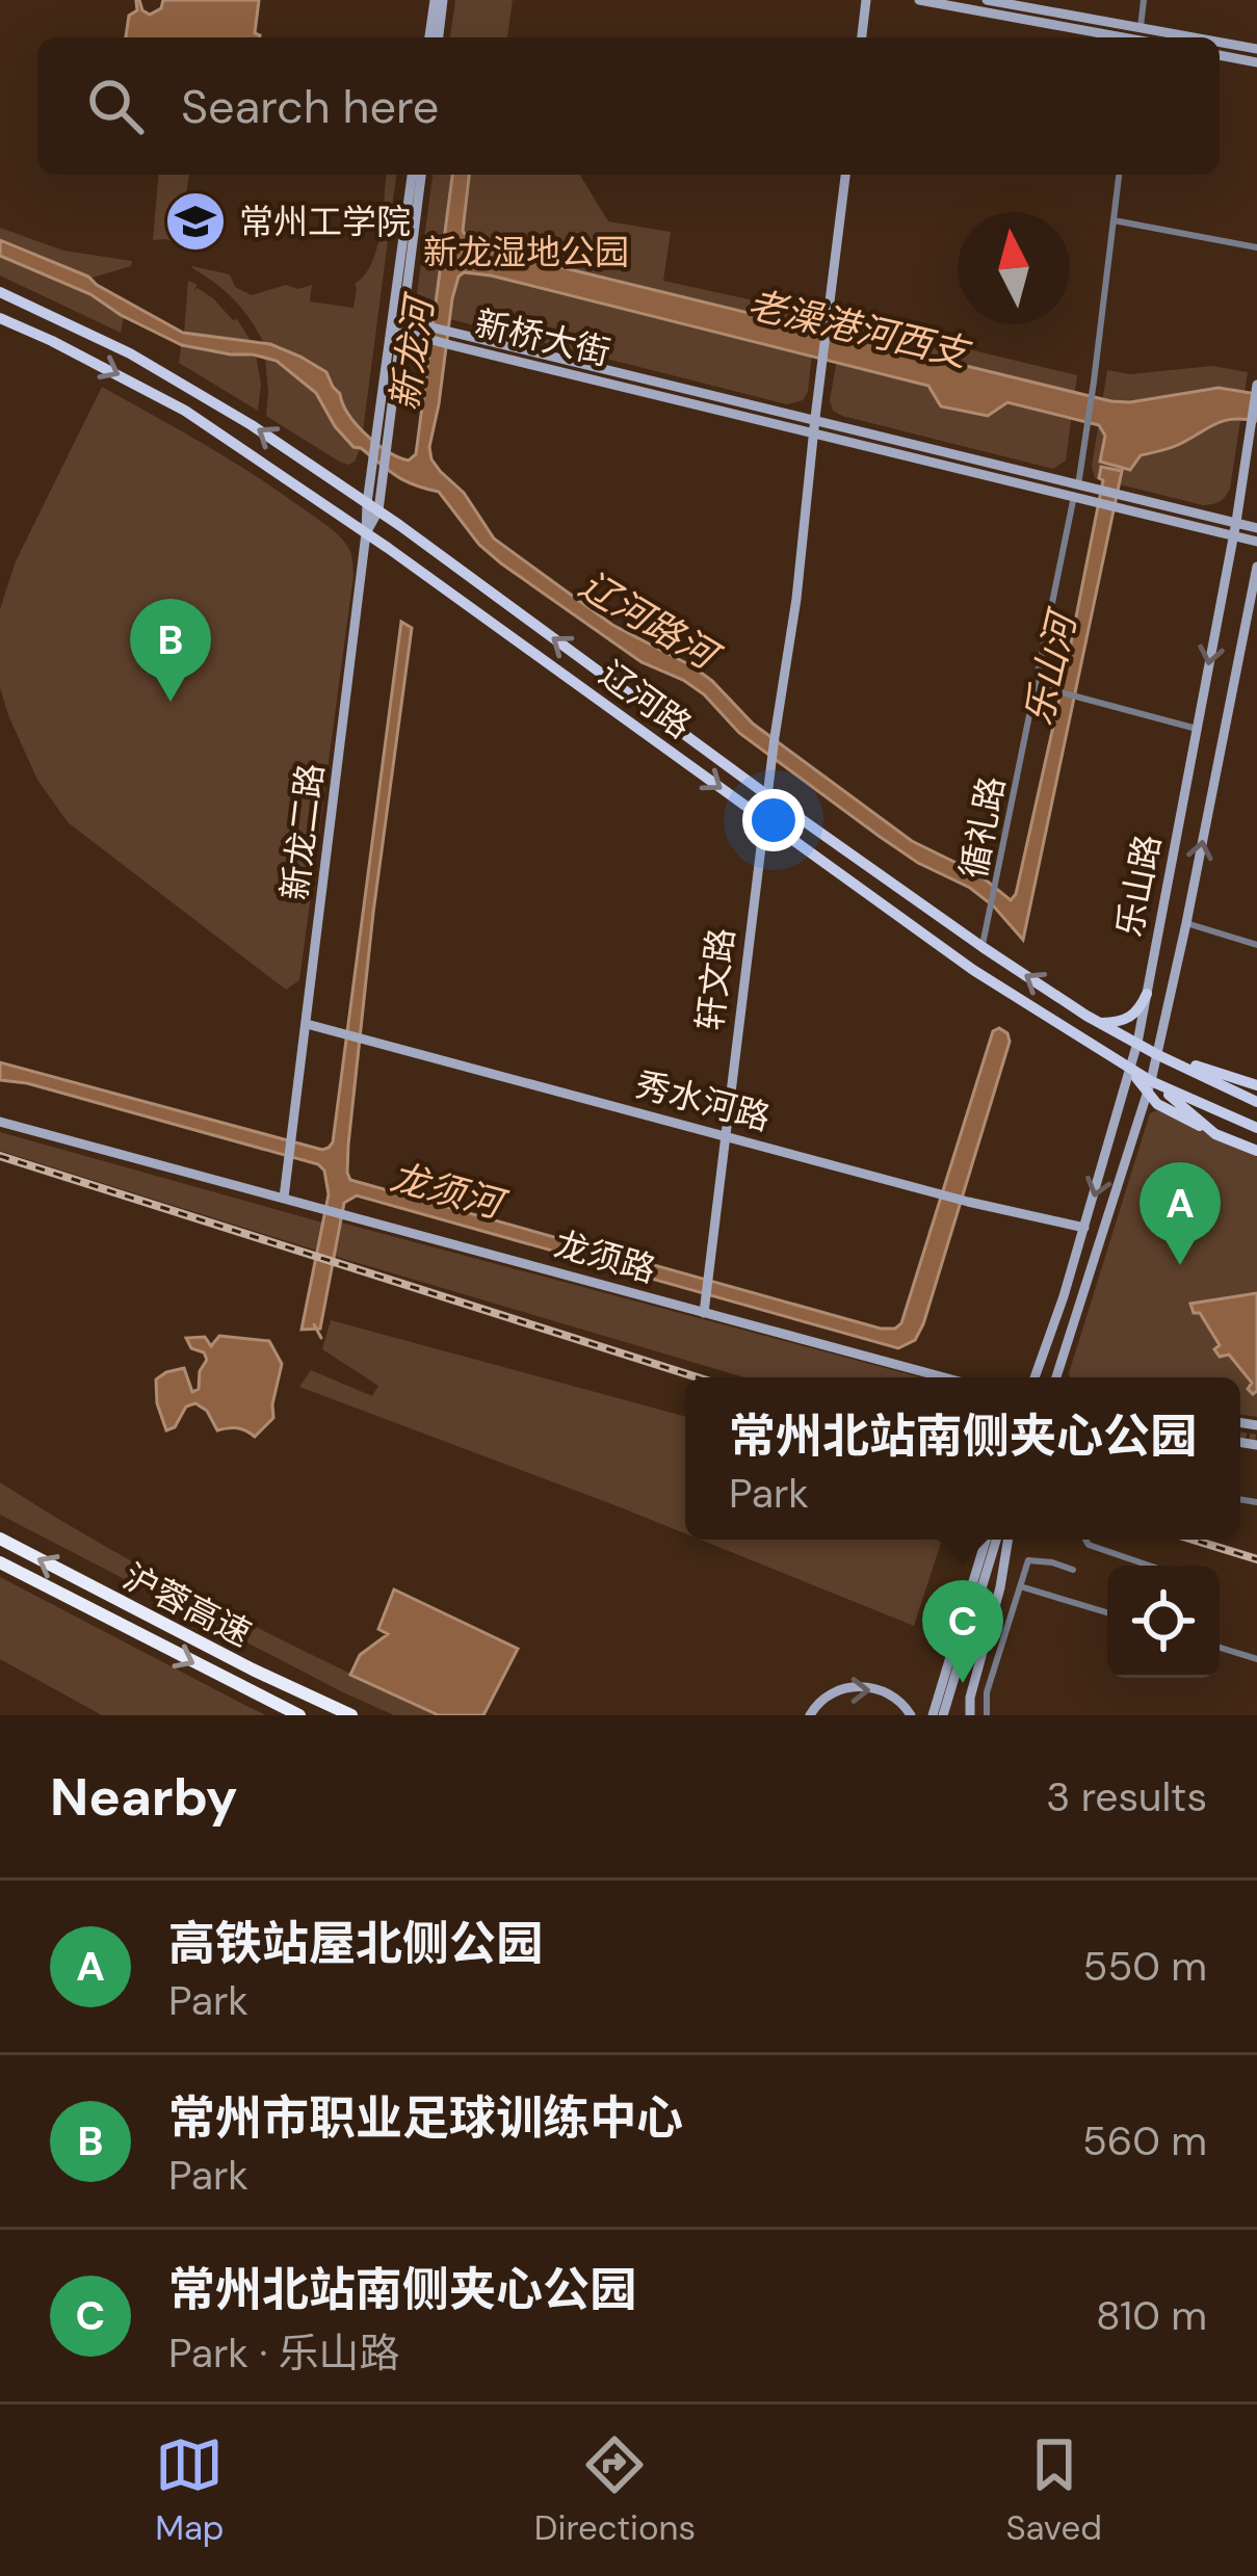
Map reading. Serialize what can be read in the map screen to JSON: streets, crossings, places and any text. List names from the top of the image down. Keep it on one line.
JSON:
{"streets":{"highway":["沪蓉高速"],"main road":["辽河路"],"street":["新桥大街","循礼路","新龙二路","乐山路","轩文路","秀水河路","龙须路"]},"crossings":[["新桥大街","循礼路"],["新桥大街","乐山路"],["新桥大街","轩文路"],["辽河路","循礼路"],["辽河路","新龙二路"],["辽河路","乐山路"],["辽河路","轩文路"],["新龙二路","秀水河路"],["新龙二路","龙须路"],["乐山路","秀水河路"],["轩文路","秀水河路"],["轩文路","龙须路"]],"water":["老澡港河西支","新龙河","辽河路河","乐山河","龙须河"],"parks":["新龙湿地公园"],"places":{"school or university":["常州工学院"]},"north":"top","page":{"search":"Search here","pins":["B","A","C"],"popup":["常州北站南侧夹心公园","Park"],"heading":["Nearby","3 results"],"list":[{"mark":"A","name":"高铁站屋北侧公园","note":"Park","value":"550 m"},{"mark":"B","name":"常州市职业足球训练中心","note":"Park","value":"560 m"},{"mark":"C","name":"常州北站南侧夹心公园","note":"Park · 乐山路","value":"810 m"}],"nav":["Map","Directions","Saved"]}}
